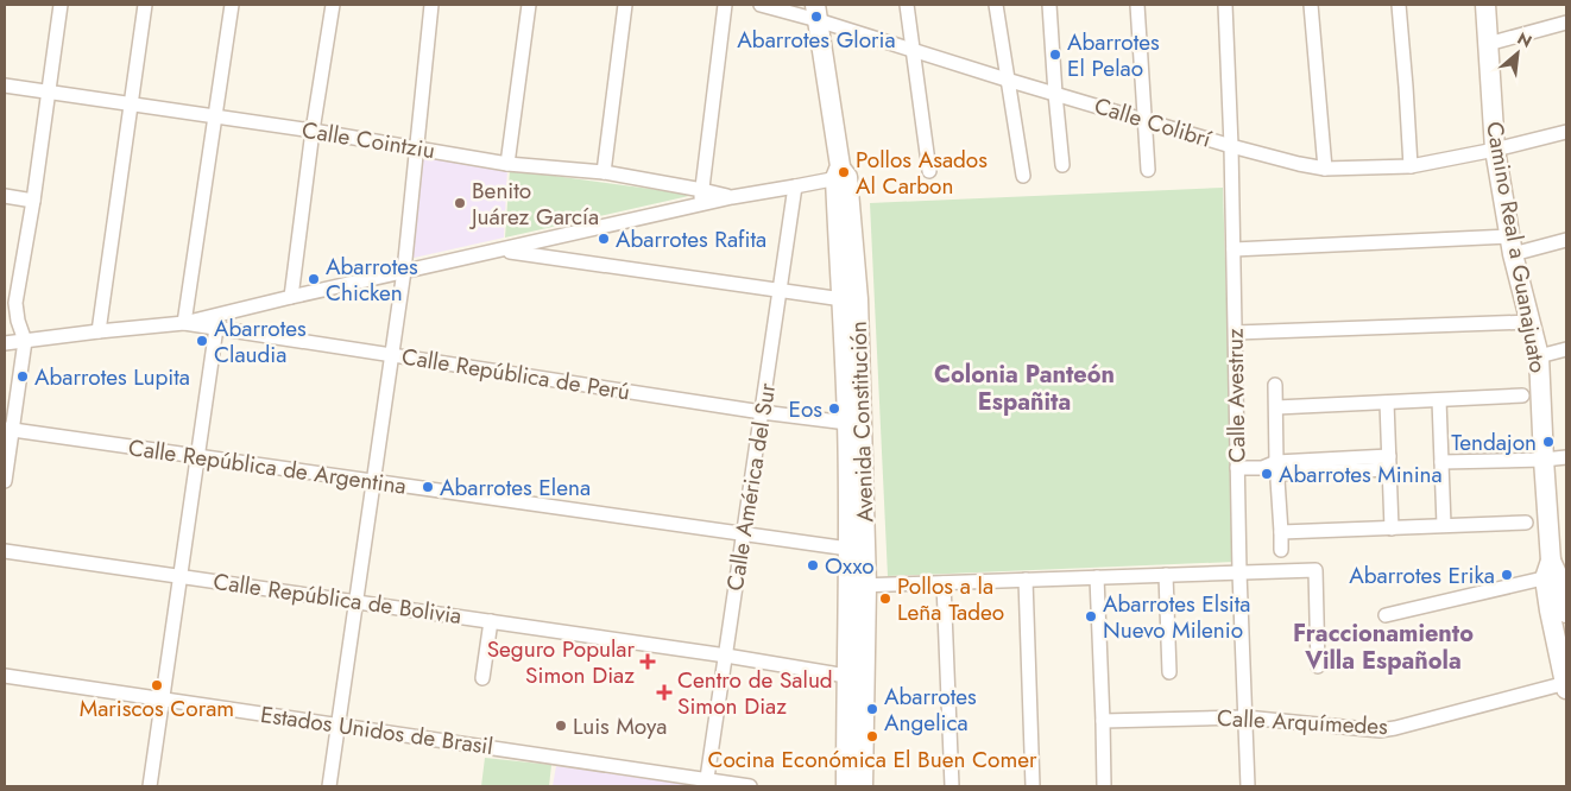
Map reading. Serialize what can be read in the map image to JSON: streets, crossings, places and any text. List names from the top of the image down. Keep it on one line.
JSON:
{"streets":{"main road":["Camino Real a Guanajuato","Avenida Constitución"],"street":["Calle Colibrí","Calle Cointziu","Calle República de Perú","Calle Avestruz","Calle República de Argentina","Calle América del Sur","Calle República de Bolivia","Calle Arquímedes","Estados Unidos de Brasil"]},"crossings":[["Calle Colibrí","Camino Real a Guanajuato"],["Calle Colibrí","Calle Avestruz"],["Calle Colibrí","Avenida Constitución"],["Camino Real a Guanajuato","Calle Arquímedes"],["Calle República de Perú","Avenida Constitución"],["Calle República de Perú","Calle América del Sur"],["Calle Avestruz","Calle Arquímedes"],["Avenida Constitución","Calle República de Argentina"],["Avenida Constitución","Calle República de Bolivia"],["Calle República de Argentina","Calle América del Sur"],["Calle América del Sur","Calle República de Bolivia"],["Calle América del Sur","Estados Unidos de Brasil"]],"districts":["Colonia Panteón Españita","Fraccionamiento Villa Española"],"places":{"other":["Abarrotes Gloria","Abarrotes El Pelao","Pollos Asados Al Carbon","Benito Juárez García","Abarrotes Rafita","Abarrotes Chicken","Abarrotes Claudia","Abarrotes Lupita","Eos","Tendajon","Abarrotes Minina","Abarrotes Elena","Oxxo","Abarrotes Erika","Pollos a la Leña Tadeo","Abarrotes Elsita Nuevo Milenio","Mariscos Coram","Abarrotes Angelica","Luis Moya","Cocina Económica El Buen Comer"],"health":["Seguro Popular Simon Diaz","Centro de Salud Simon Diaz"]},"north":"top right"}
